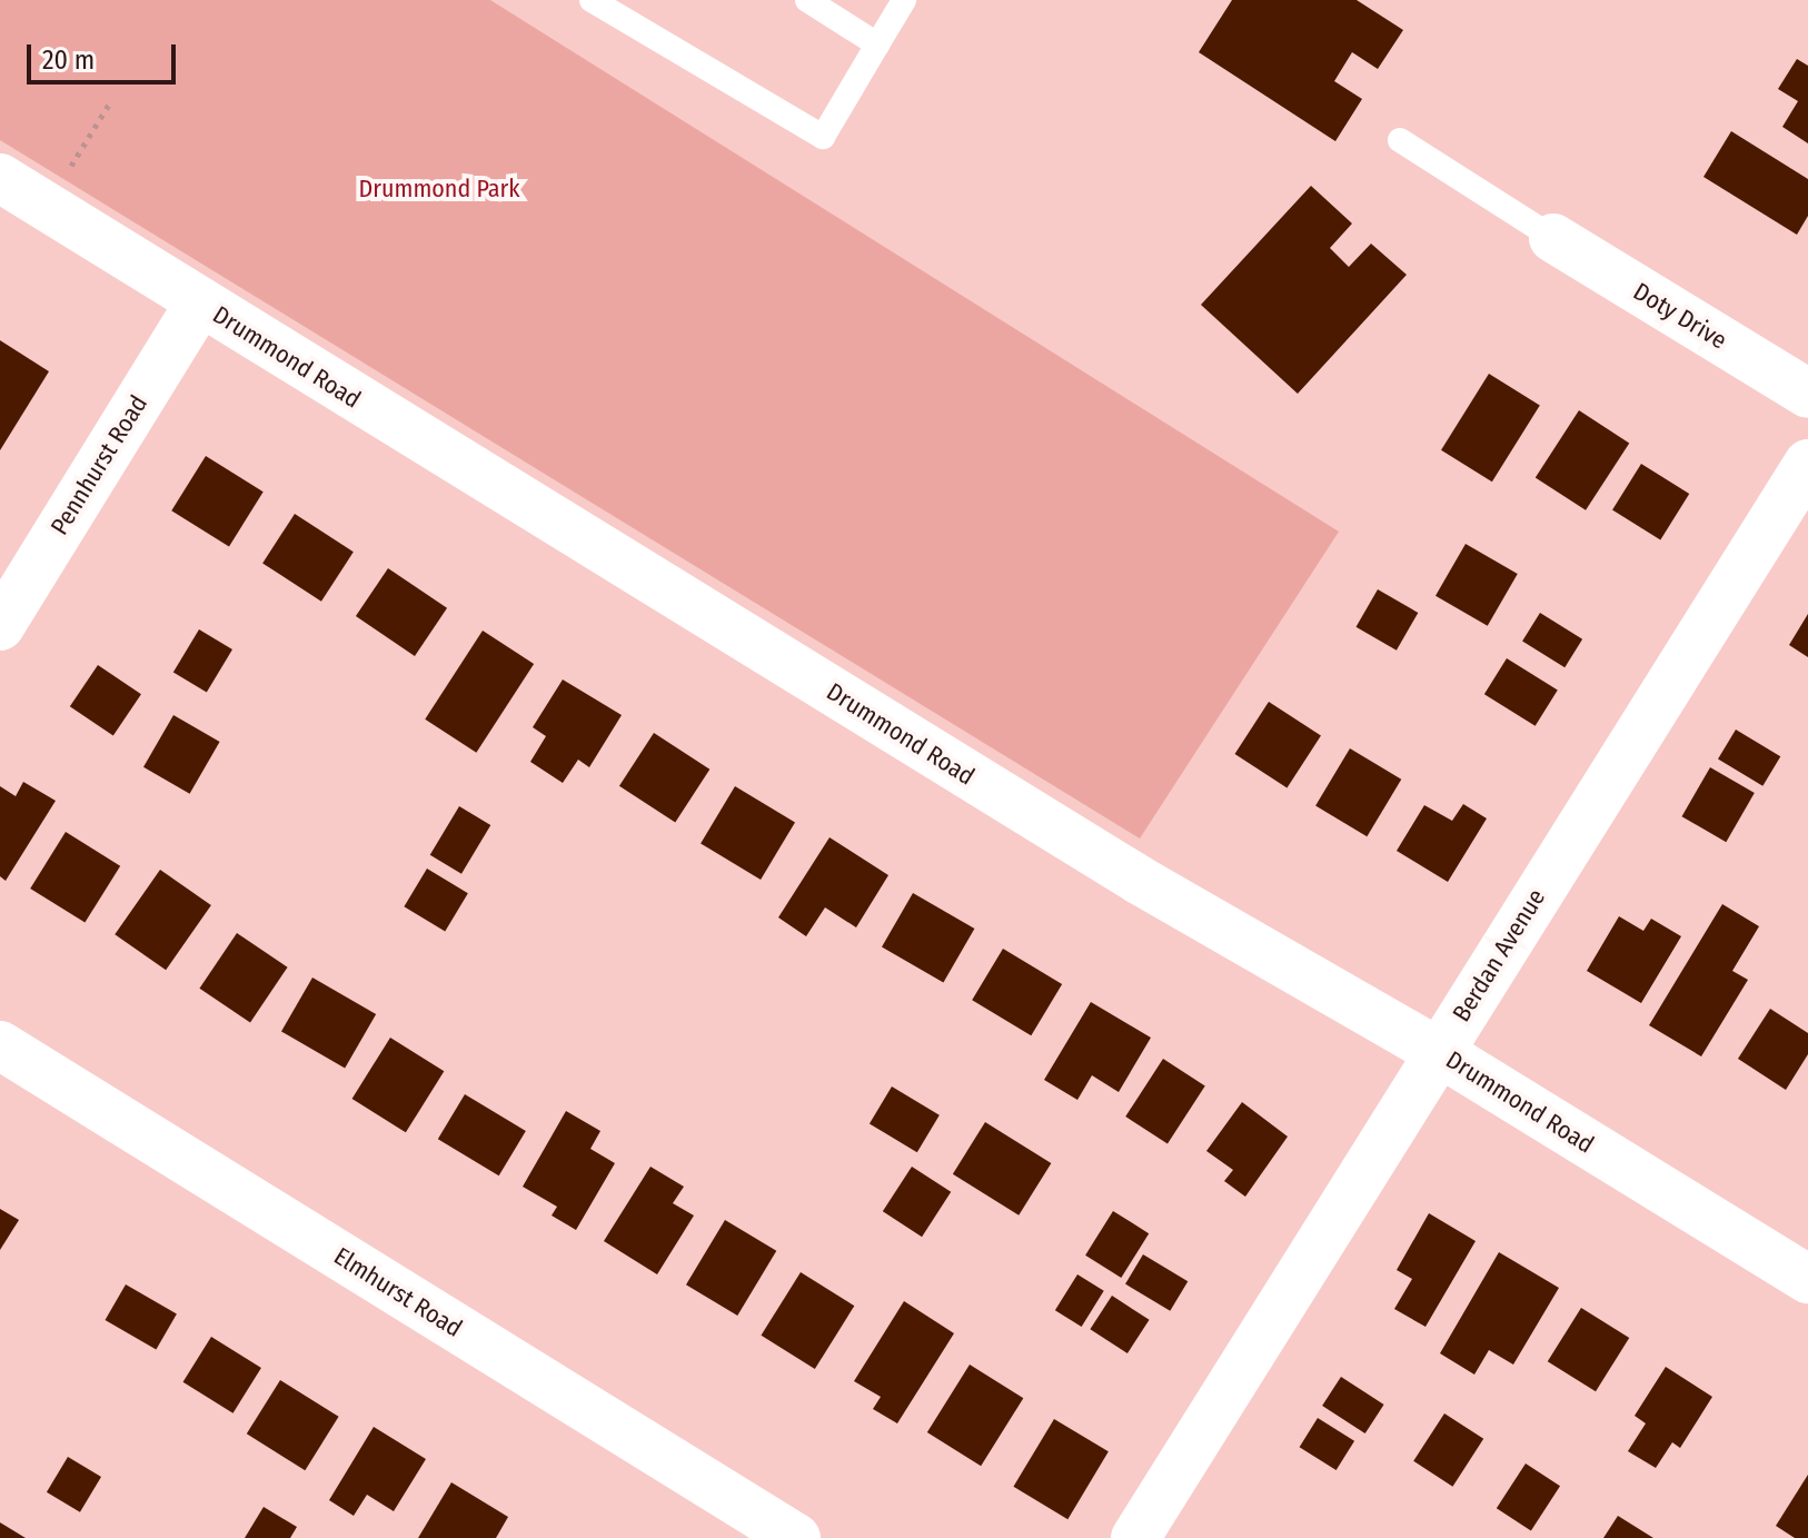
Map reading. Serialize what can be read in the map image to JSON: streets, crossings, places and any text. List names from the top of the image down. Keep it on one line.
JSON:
{"streets":{"street":["Doty Drive","Drummond Road","Pennhurst Road","Berdan Avenue","Elmhurst Road"]},"crossings":[["Drummond Road","Pennhurst Road"],["Drummond Road","Berdan Avenue"]],"parks":["Drummond Park"],"scale_bar":"20 m"}
